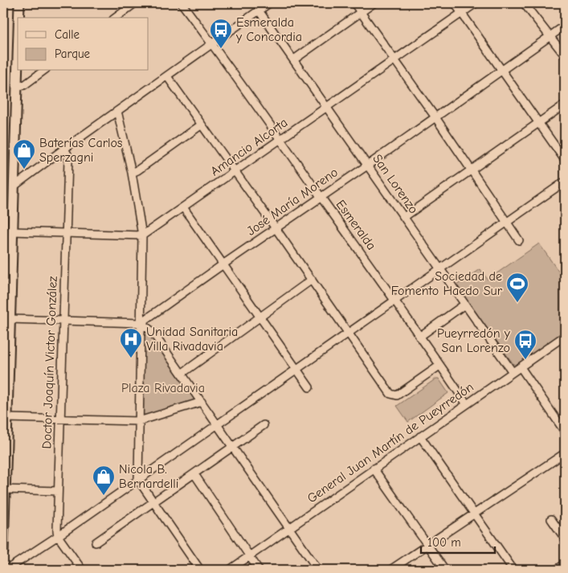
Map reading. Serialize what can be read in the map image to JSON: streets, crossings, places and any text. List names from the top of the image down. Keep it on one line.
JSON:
{"streets":{"street":["Amancio Alcorta","San Lorenzo","José María Moreno","Esmeralda","Doctor Joaquín Victor González","General Juan Martín de Pueyrredón"]},"crossings":[["Amancio Alcorta","San Lorenzo"],["Amancio Alcorta","Esmeralda"],["San Lorenzo","José María Moreno"],["San Lorenzo","General Juan Martín de Pueyrredón"],["José María Moreno","Esmeralda"],["Esmeralda","General Juan Martín de Pueyrredón"]],"parks":["Plaza Rivadavia"],"places":{"bus stop":["Esmeralda y Concordia","Pueyrredón y San Lorenzo"],"shop":["Baterías Carlos Sperzagni","Nicola B. Bernardelli"],"sports":["Sociedad de Fomento Haedo Sur"],"hospital":["Unidad Sanitaria Villa Rivadavia"]},"legend":["Calle","Parque"],"scale_bar":"100 m"}
